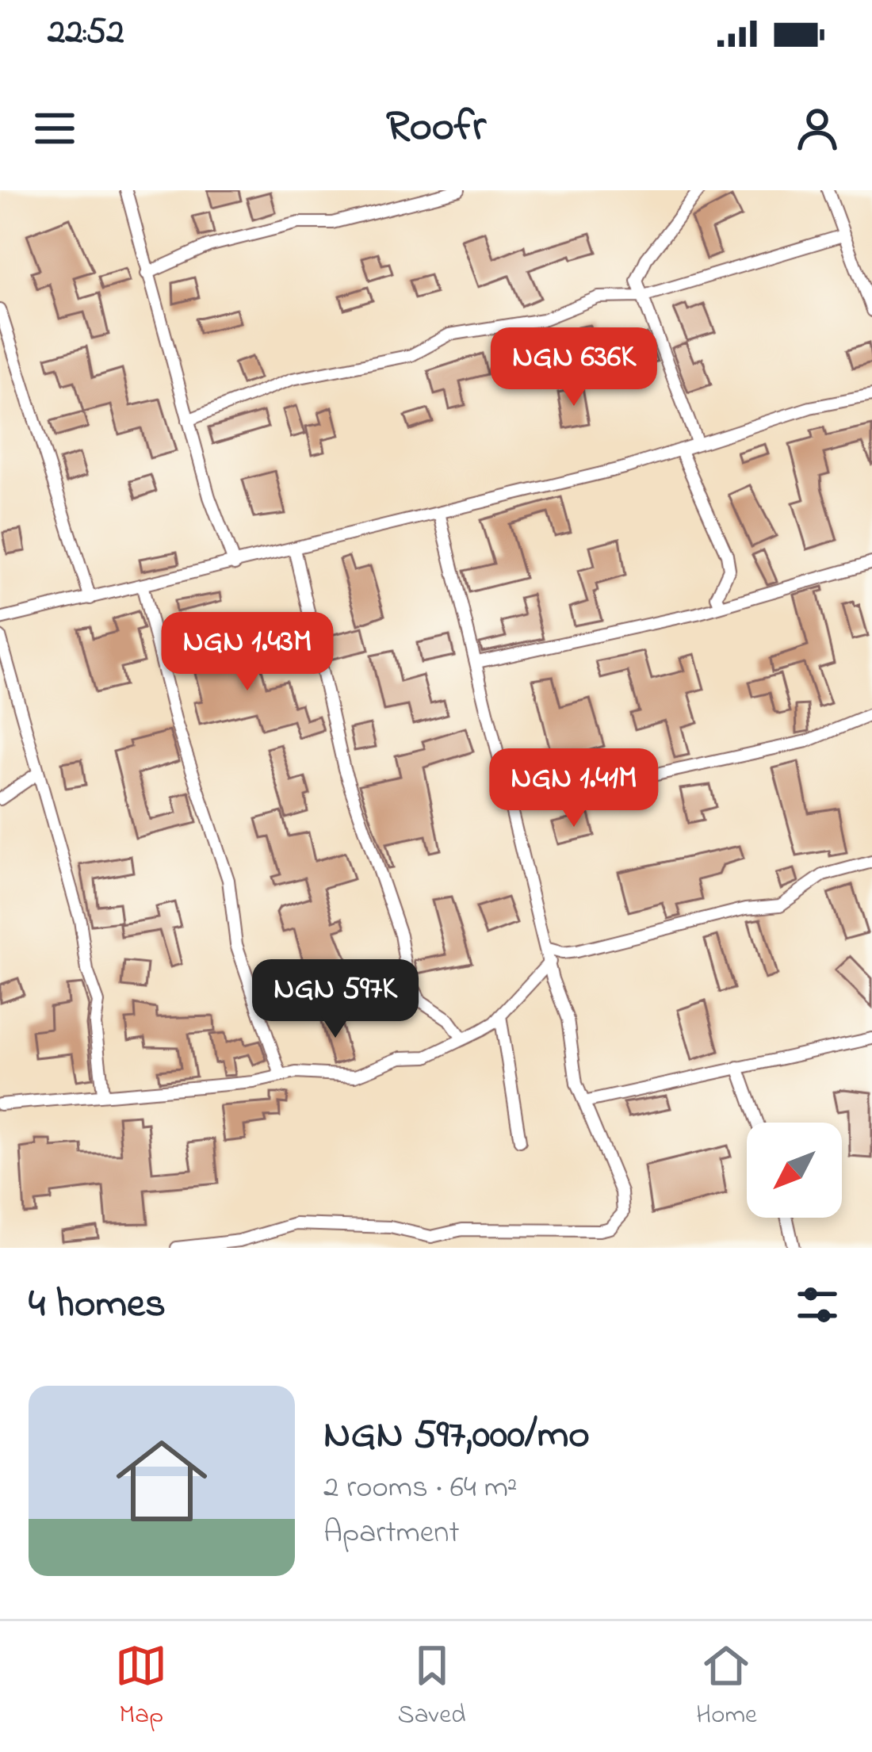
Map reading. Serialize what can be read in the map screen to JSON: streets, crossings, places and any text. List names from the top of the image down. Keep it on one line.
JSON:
{"north":"bottom left","page":{"status":"22:52","header":"Roofr","price":["NGN 636K","NGN 1.43M","NGN 1.41M","NGN 597K"],"heading":"4 homes","list":[{"name":"NGN 597,000/mo","note":"2 rooms · 64 m² · Apartment"}],"tabs":["Map","Saved","Home"]}}
